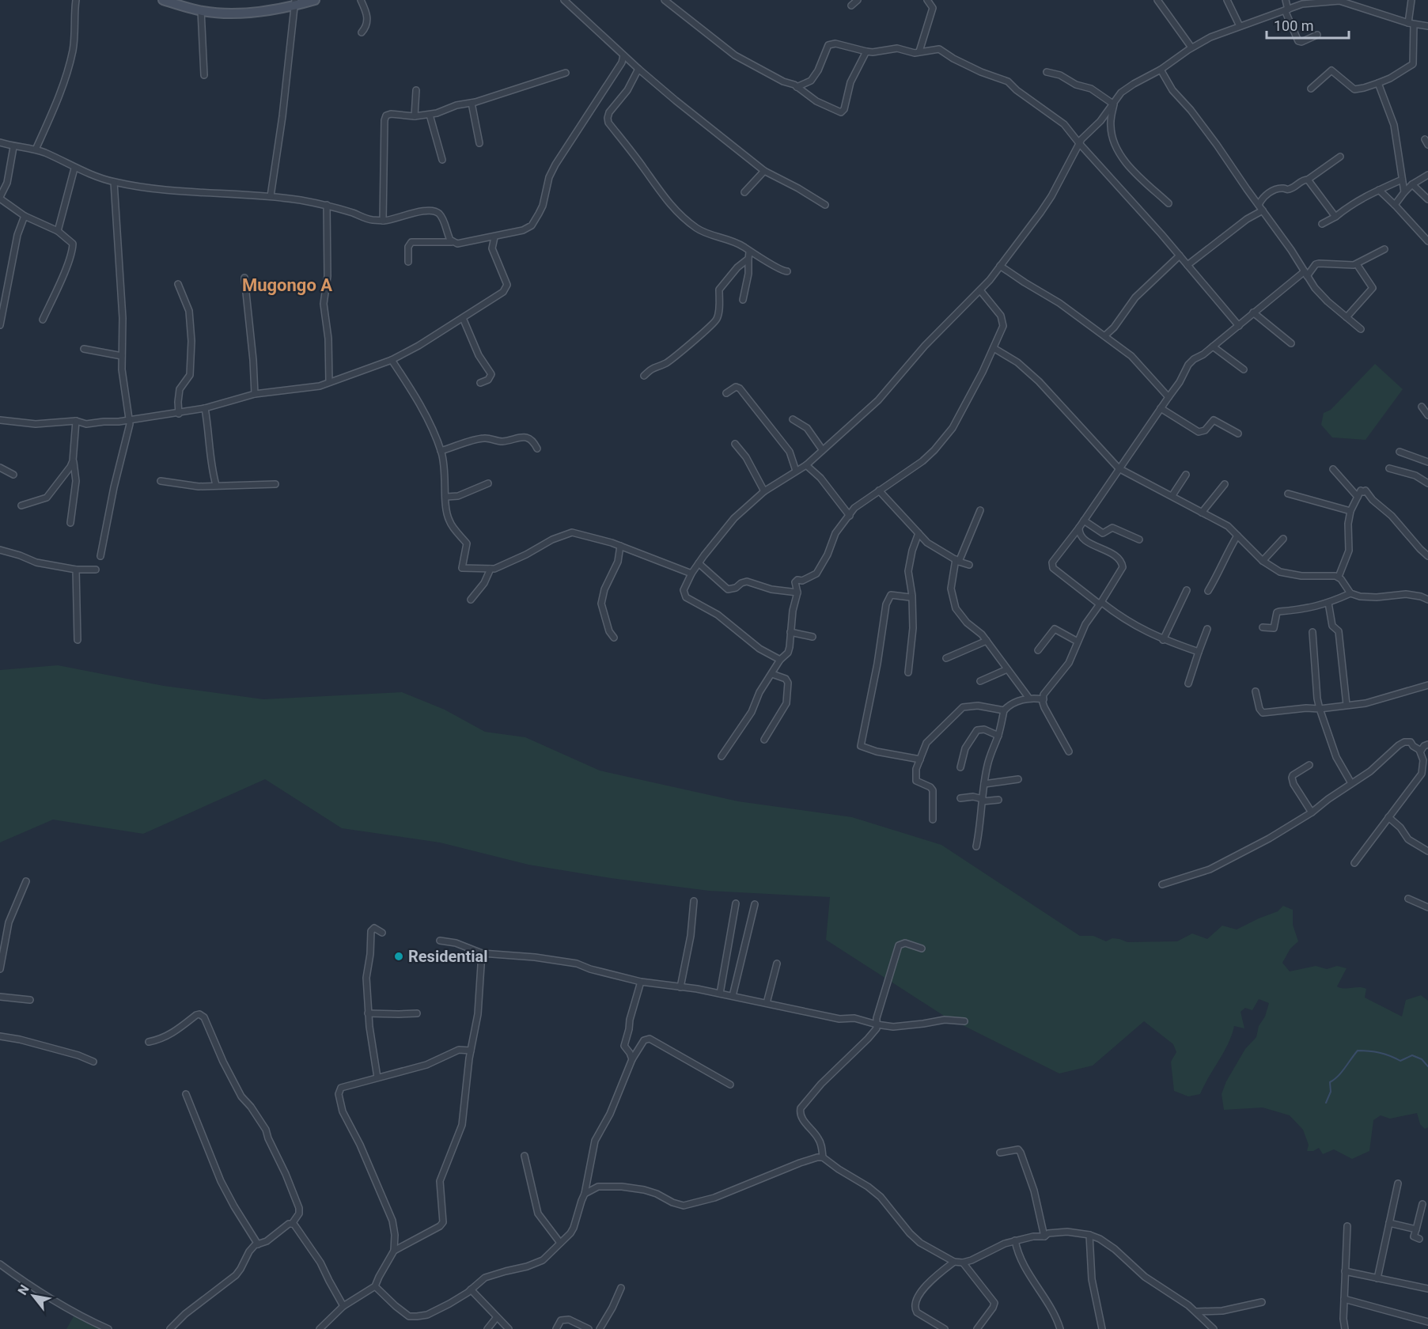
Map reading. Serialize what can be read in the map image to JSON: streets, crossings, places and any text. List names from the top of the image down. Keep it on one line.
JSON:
{"districts":["Mugongo A"],"places":["Residential"],"scale_bar":"100 m","north":"top left"}
